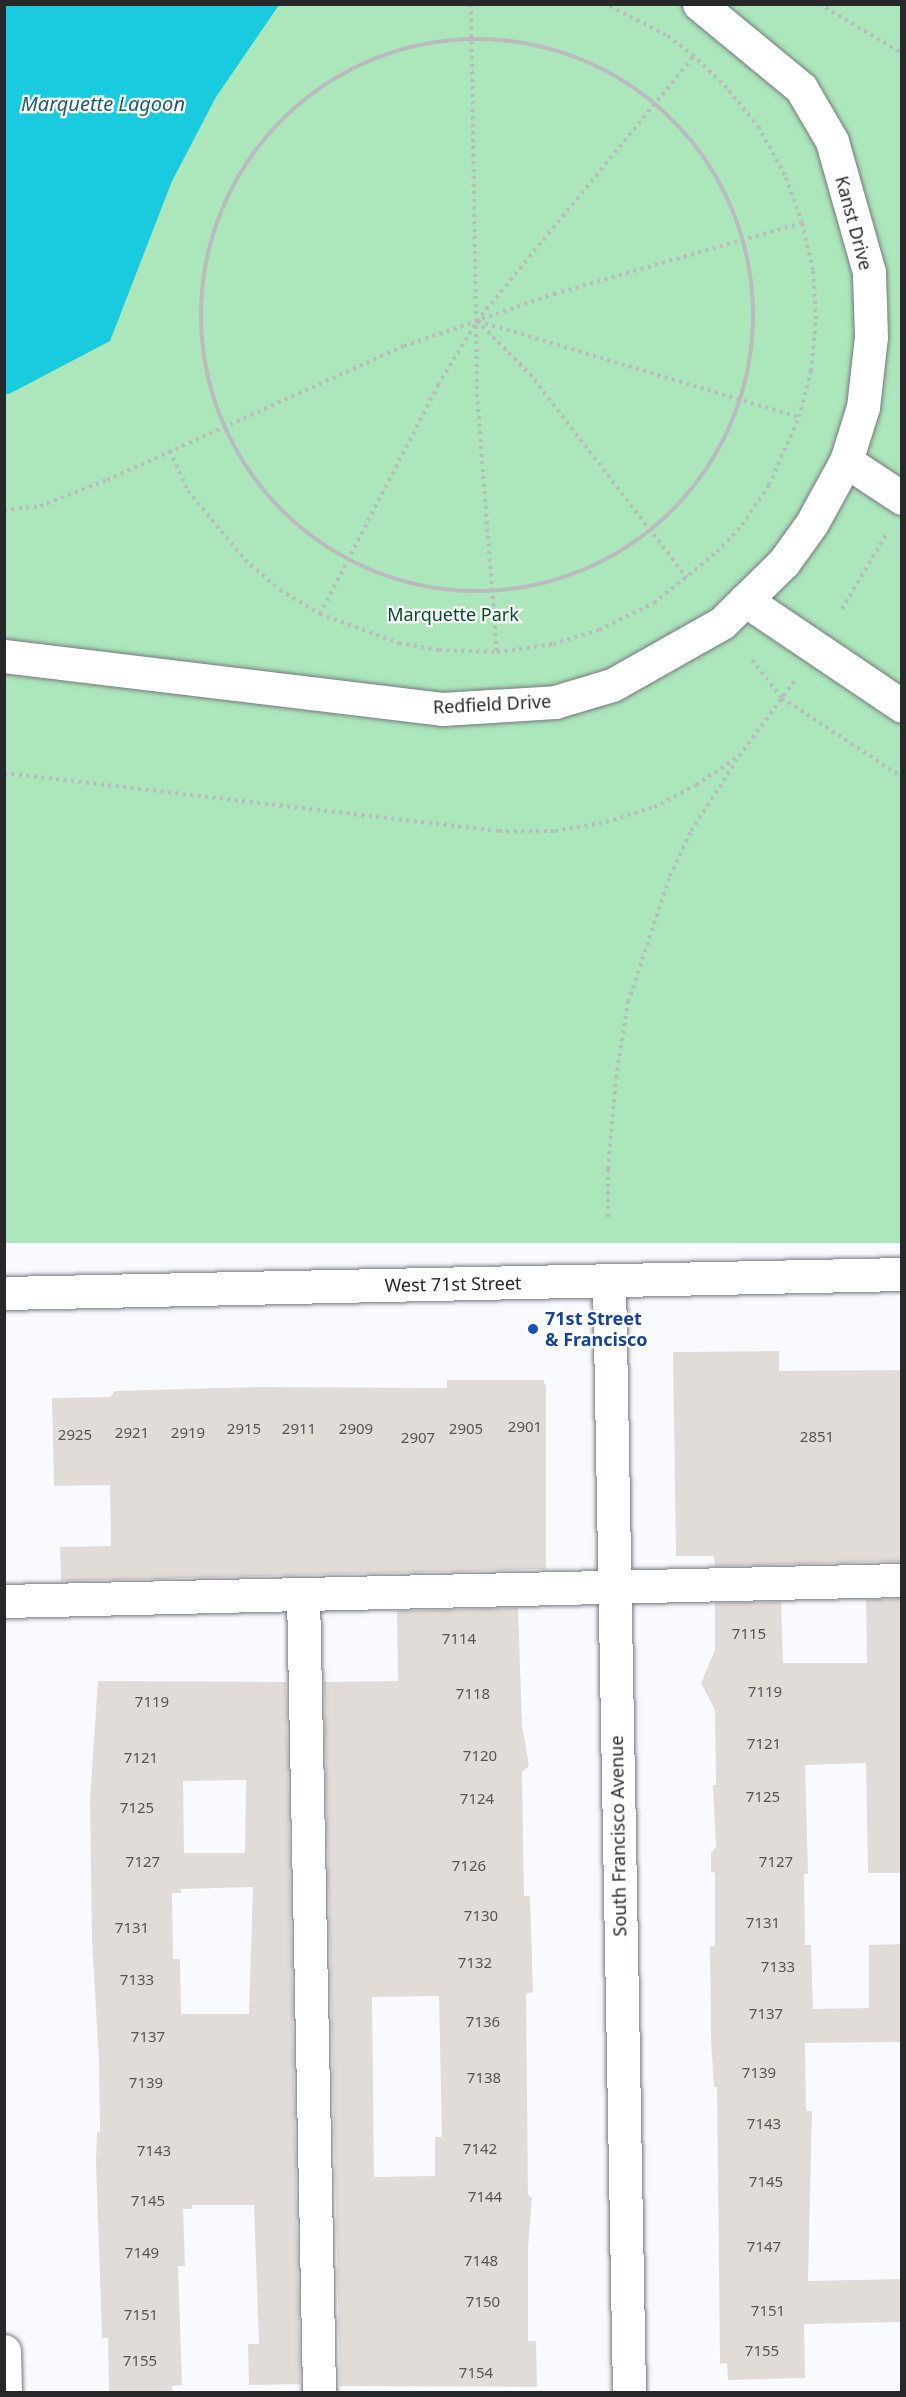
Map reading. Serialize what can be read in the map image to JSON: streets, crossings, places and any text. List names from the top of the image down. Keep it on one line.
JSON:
{"streets":{"street":["Kanst Drive","Redfield Drive","West 71st Street","South Francisco Avenue"]},"crossings":[["Kanst Drive","Redfield Drive"],["West 71st Street","South Francisco Avenue"]],"water":["Marquette Lagoon"],"parks":["Marquette Park"],"places":["71st Street & Francisco"],"house_numbers":["2901","2915","2911","2909","2905","2921","2919","2925","2851","2907","7115","7114","7119","7118","7119","7121","7120","7121","7125","7124","7125","7127","7127","7126","7130","7131","7131","7132","7133","7133","7137","7136","7137","7139","7138","7139","7143","7142","7143","7145","7144","7145","7147","7149","7148","7150","7151","7151","7155","7155","7154"]}
